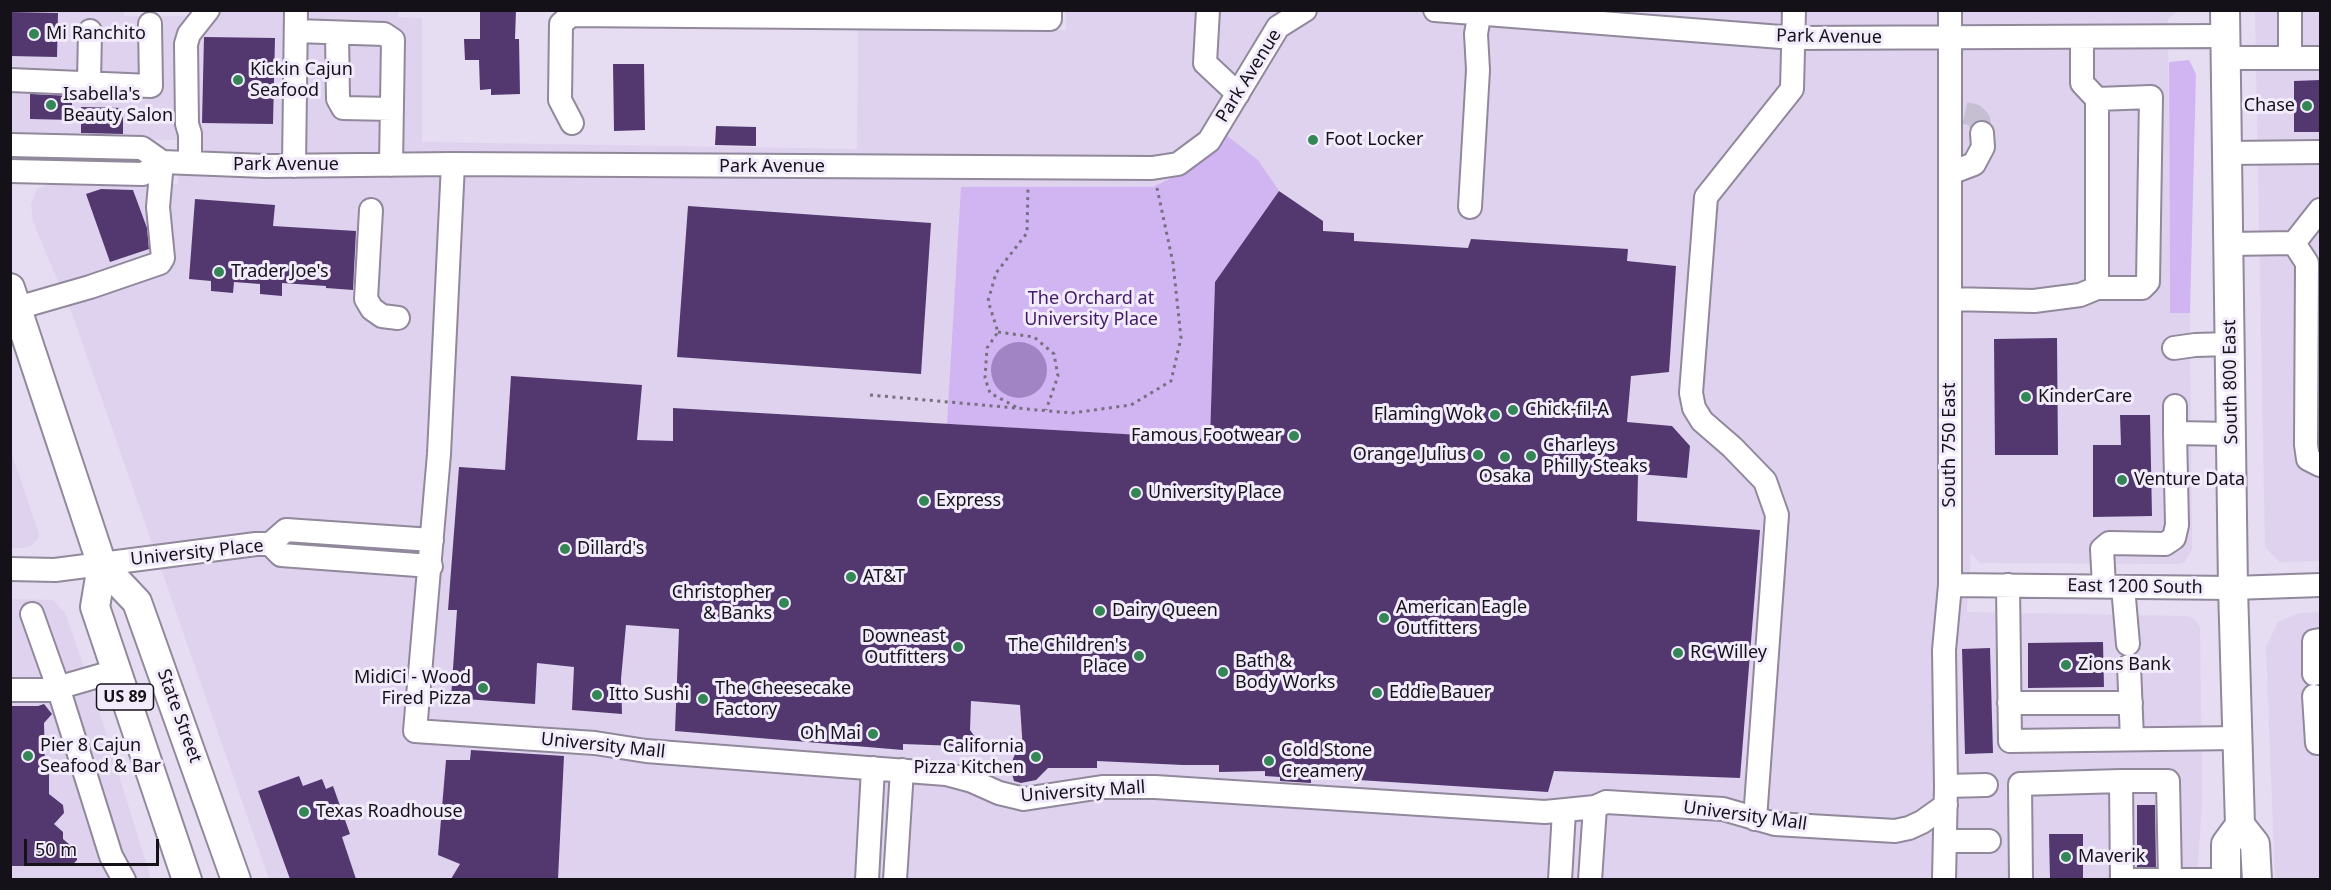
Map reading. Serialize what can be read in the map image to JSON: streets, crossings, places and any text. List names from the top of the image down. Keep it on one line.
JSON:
{"streets":{"main road":["South 800 East","US 89","State Street"],"street":["Park Avenue","South 750 East","University Place","East 1200 South","University Mall"]},"crossings":[["Park Avenue","South 800 East"],["Park Avenue","South 750 East"],["South 800 East","East 1200 South"],["South 750 East","East 1200 South"],["South 750 East","University Mall"],["University Place","State Street"],["University Place","University Mall"]],"parks":["The Orchard at University Place"],"places":["Mi Ranchito","Kickin Cajun Seafood","Isabella's Beauty Salon","Chase","Foot Locker","Trader Joe's","KinderCare","Chick-fil-A","Flaming Wok","Famous Footwear","Orange Julius","Charleys Philly Steaks","Osaka","Venture Data","University Place","Express","Dillard's","AT&T","Christopher & Banks","Dairy Queen","American Eagle Outfitters","Downeast Outfitters","RC Willey","The Children's Place","Zions Bank","Bath & Body Works","MidiCi - Wood Fired Pizza","Eddie Bauer","Itto Sushi","The Cheesecake Factory","Oh Mai","Pier 8 Cajun Seafood & Bar","California Pizza Kitchen","Cold Stone Creamery","Texas Roadhouse","Maverik"],"scale_bar":"50 m"}
